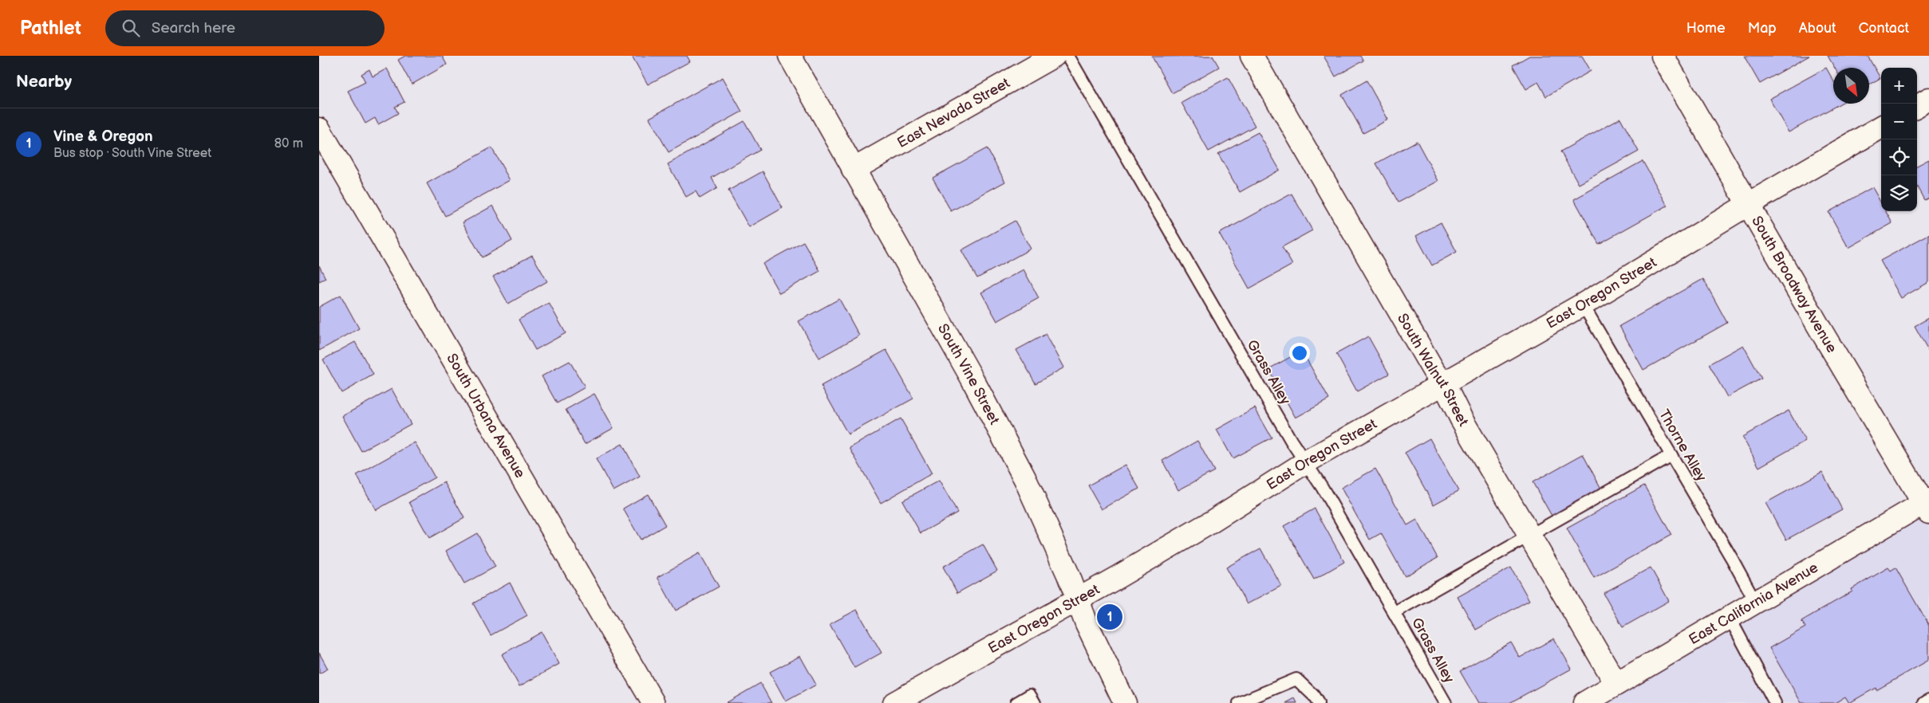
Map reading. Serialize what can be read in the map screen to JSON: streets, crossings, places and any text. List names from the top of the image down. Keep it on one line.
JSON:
{"streets":{"street":["East Nevada Street","South Broadway Avenue","East Oregon Street","South Walnut Street","South Vine Street","South Urbana Avenue","East California Avenue"],"lane":["Grass Alley","Thorne Alley"]},"crossings":[["East Nevada Street","South Vine Street"],["South Broadway Avenue","East Oregon Street"],["South Broadway Avenue","East California Avenue"],["East Oregon Street","South Walnut Street"],["East Oregon Street","Grass Alley"],["East Oregon Street","South Vine Street"],["East Oregon Street","Thorne Alley"],["South Walnut Street","East California Avenue"],["Thorne Alley","East California Avenue"]],"north":"bottom right","page":{"header":"Pathlet","search":"Search here","nav":["Home","Map","About","Contact"],"heading":"Nearby","map_buttons":["+","−"],"list":[{"mark":"1","name":"Vine & Oregon","note":"Bus stop · South Vine Street","value":"80 m"}],"pins":"1"}}
